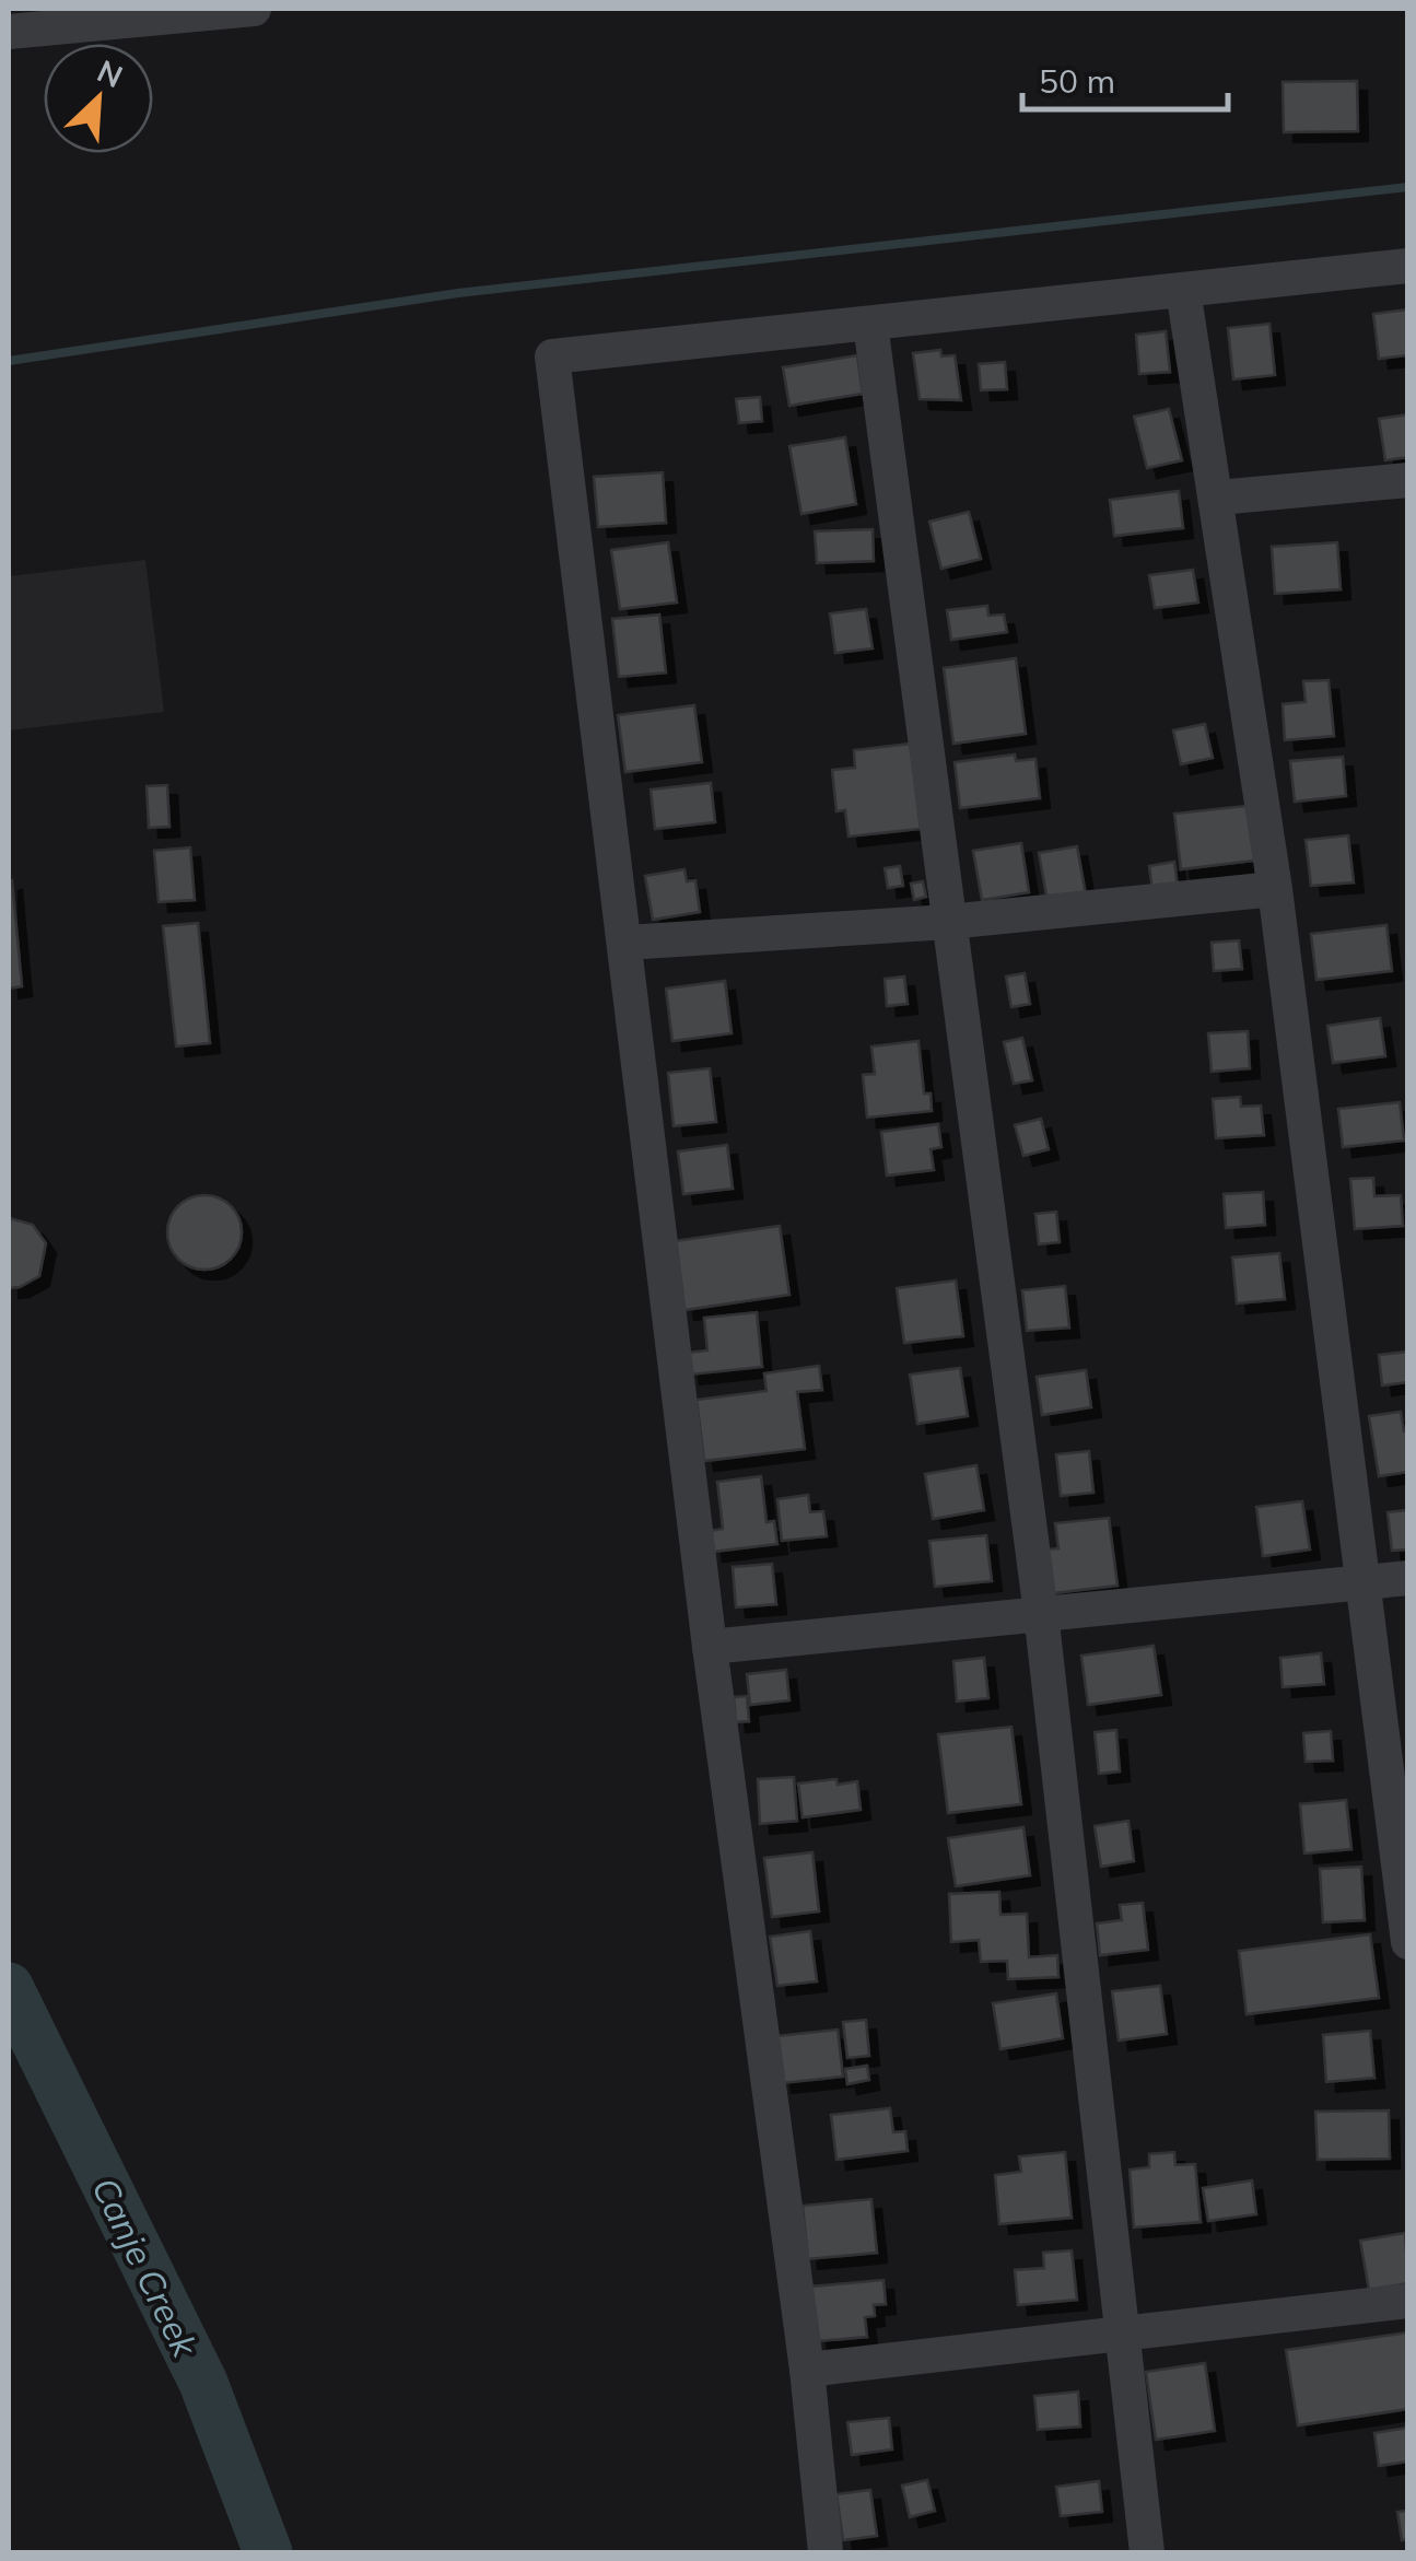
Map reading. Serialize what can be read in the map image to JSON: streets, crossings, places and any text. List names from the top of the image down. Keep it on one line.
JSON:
{"water":["Canje Creek"],"scale_bar":"50 m","north":"top right"}
